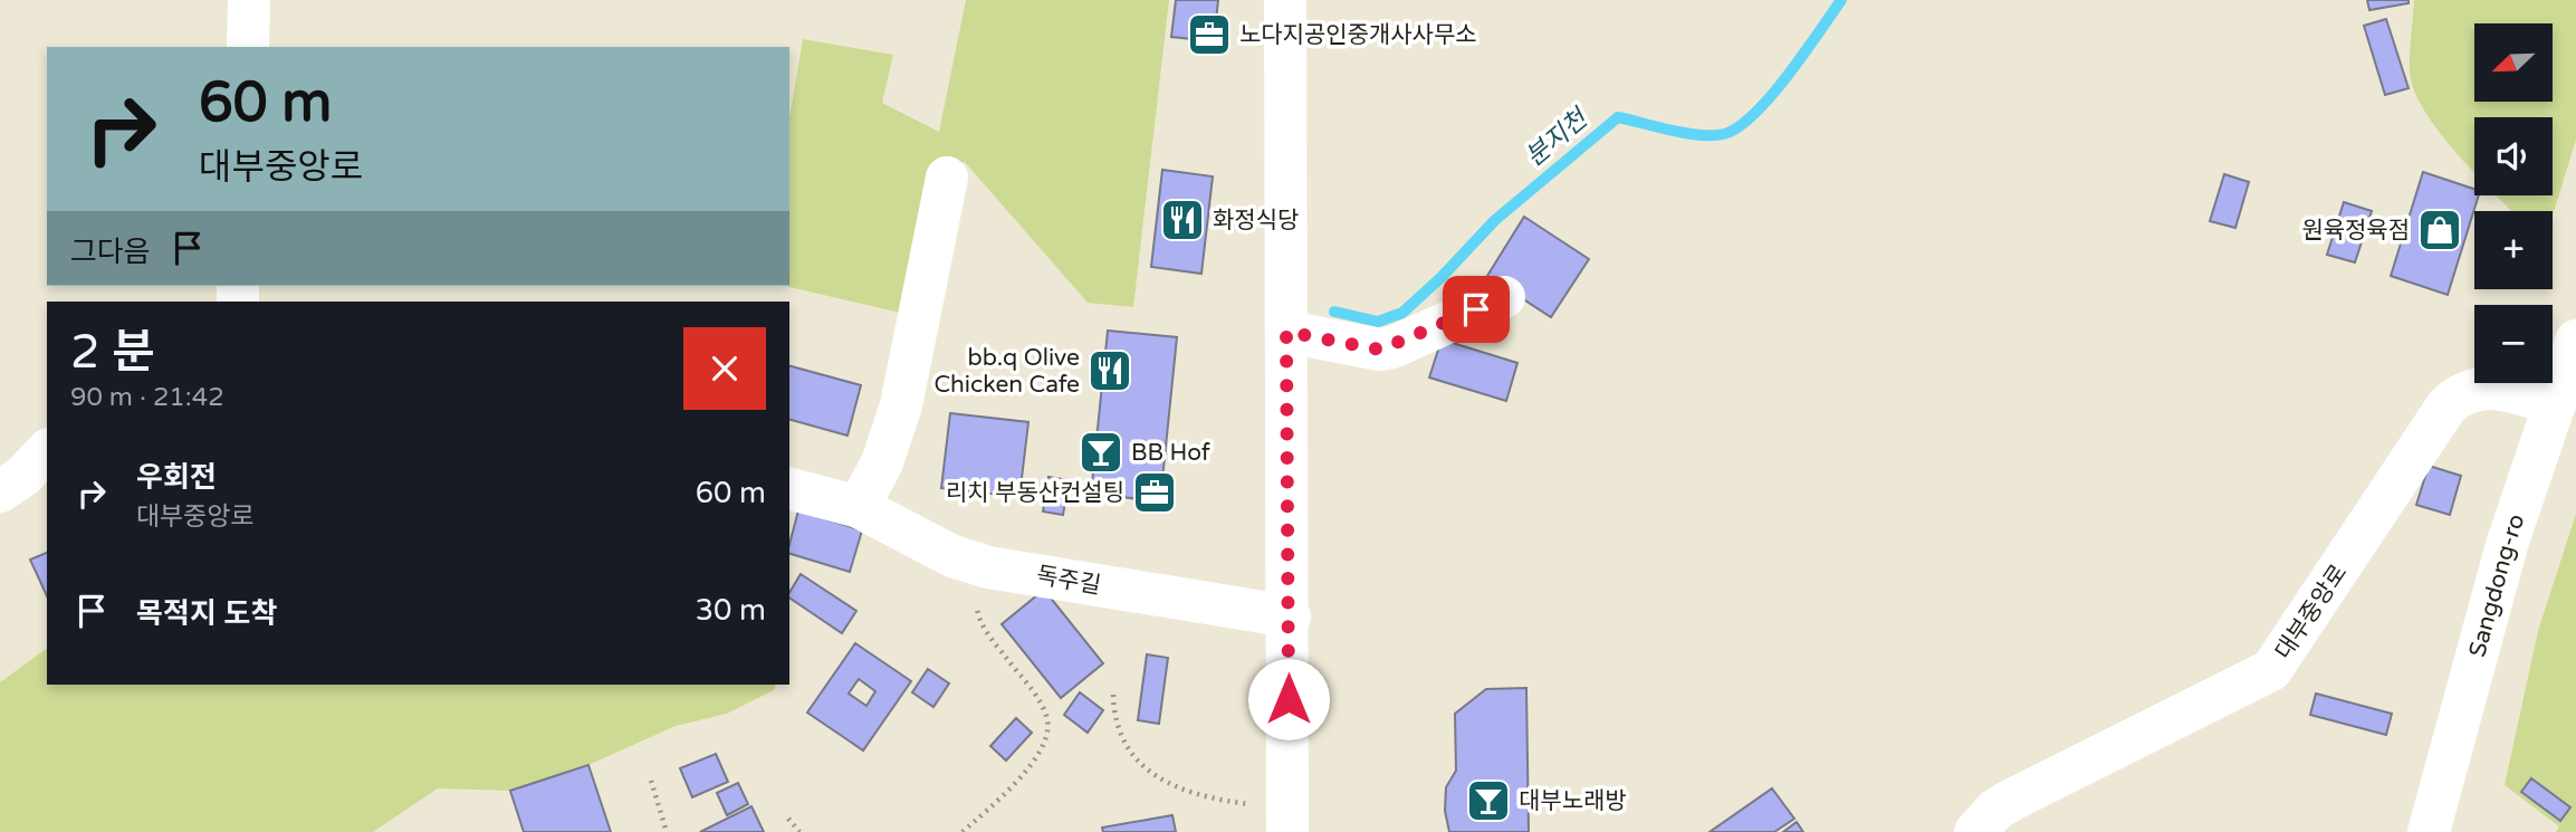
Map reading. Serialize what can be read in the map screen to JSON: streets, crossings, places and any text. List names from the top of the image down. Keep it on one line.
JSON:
{"streets":{"street":["독주길","Sangdong-ro","대부중앙로"]},"crossings":[["Sangdong-ro","대부중앙로"]],"water":["분지천"],"places":{"office":["노다지공인중개사사무소","리치 부동산컨설팅"],"restaurant":["화정식당","bb.q Olive Chicken Cafe"],"shop":["원육정육점"],"bar":["BB Hof","대부노래방"]},"north":"bottom left","page":{"map_buttons":["+","−"],"turn":["60 m","대부중앙로"],"then":"그다음","heading":["2 분","90 m · 21:42"],"list":[{"name":"우회전","note":"대부중앙로","value":"60 m"},{"name":"목적지 도착","value":"30 m"}]}}
